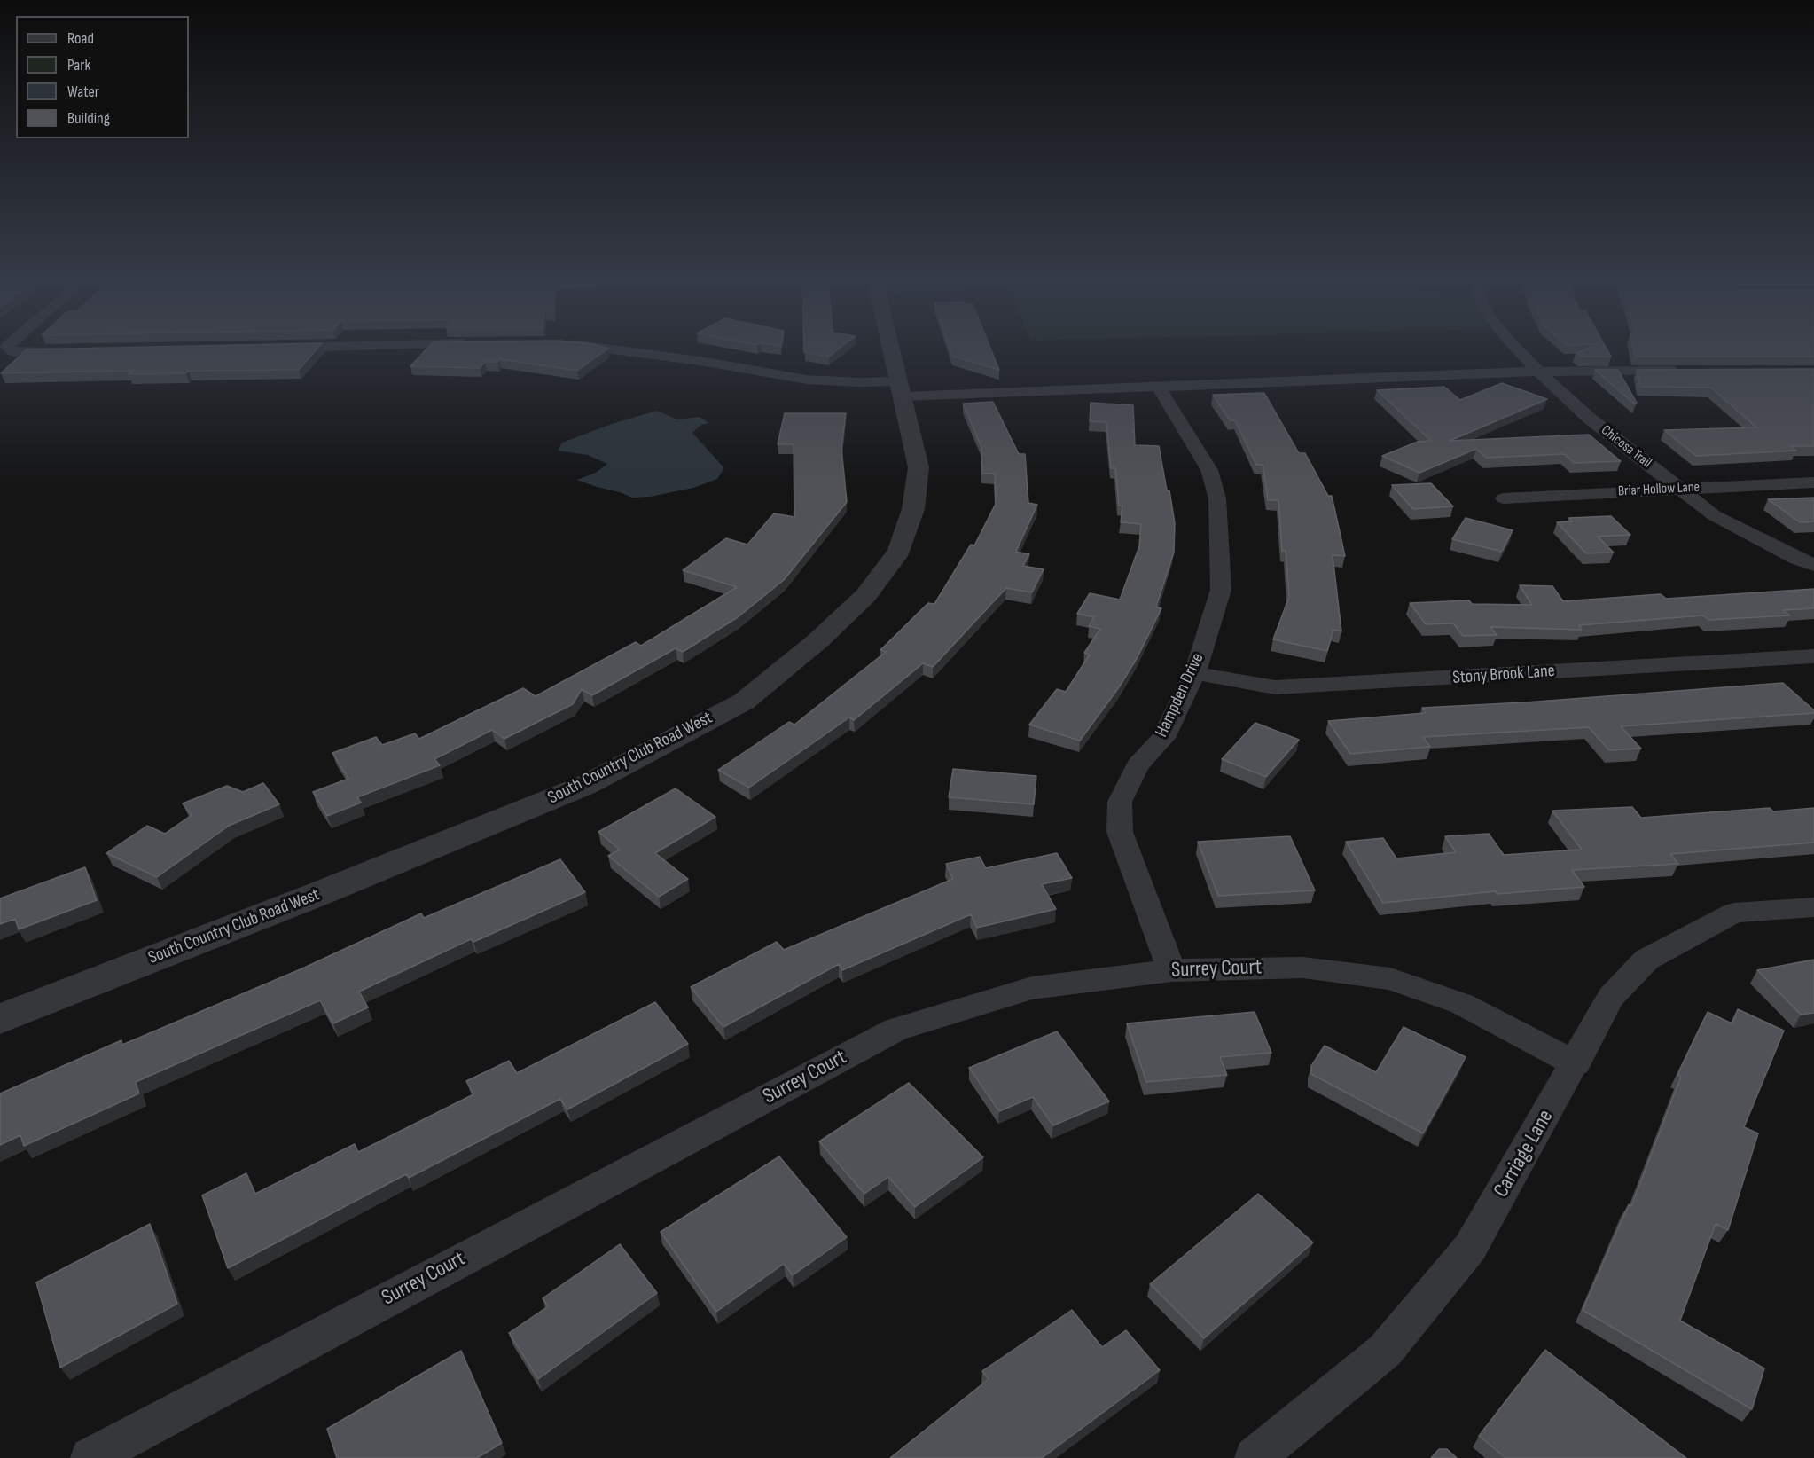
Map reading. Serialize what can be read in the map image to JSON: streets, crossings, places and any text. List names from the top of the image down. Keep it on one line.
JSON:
{"streets":{"street":["Chicosa Trail","Briar Hollow Lane","Stony Brook Lane","Hampden Drive","South Country Club Road West","Surrey Court","Carriage Lane"]},"crossings":[["Chicosa Trail","Briar Hollow Lane"],["Stony Brook Lane","Hampden Drive"],["Hampden Drive","Surrey Court"],["Surrey Court","Carriage Lane"]],"legend":["Road","Park","Water","Building"]}
